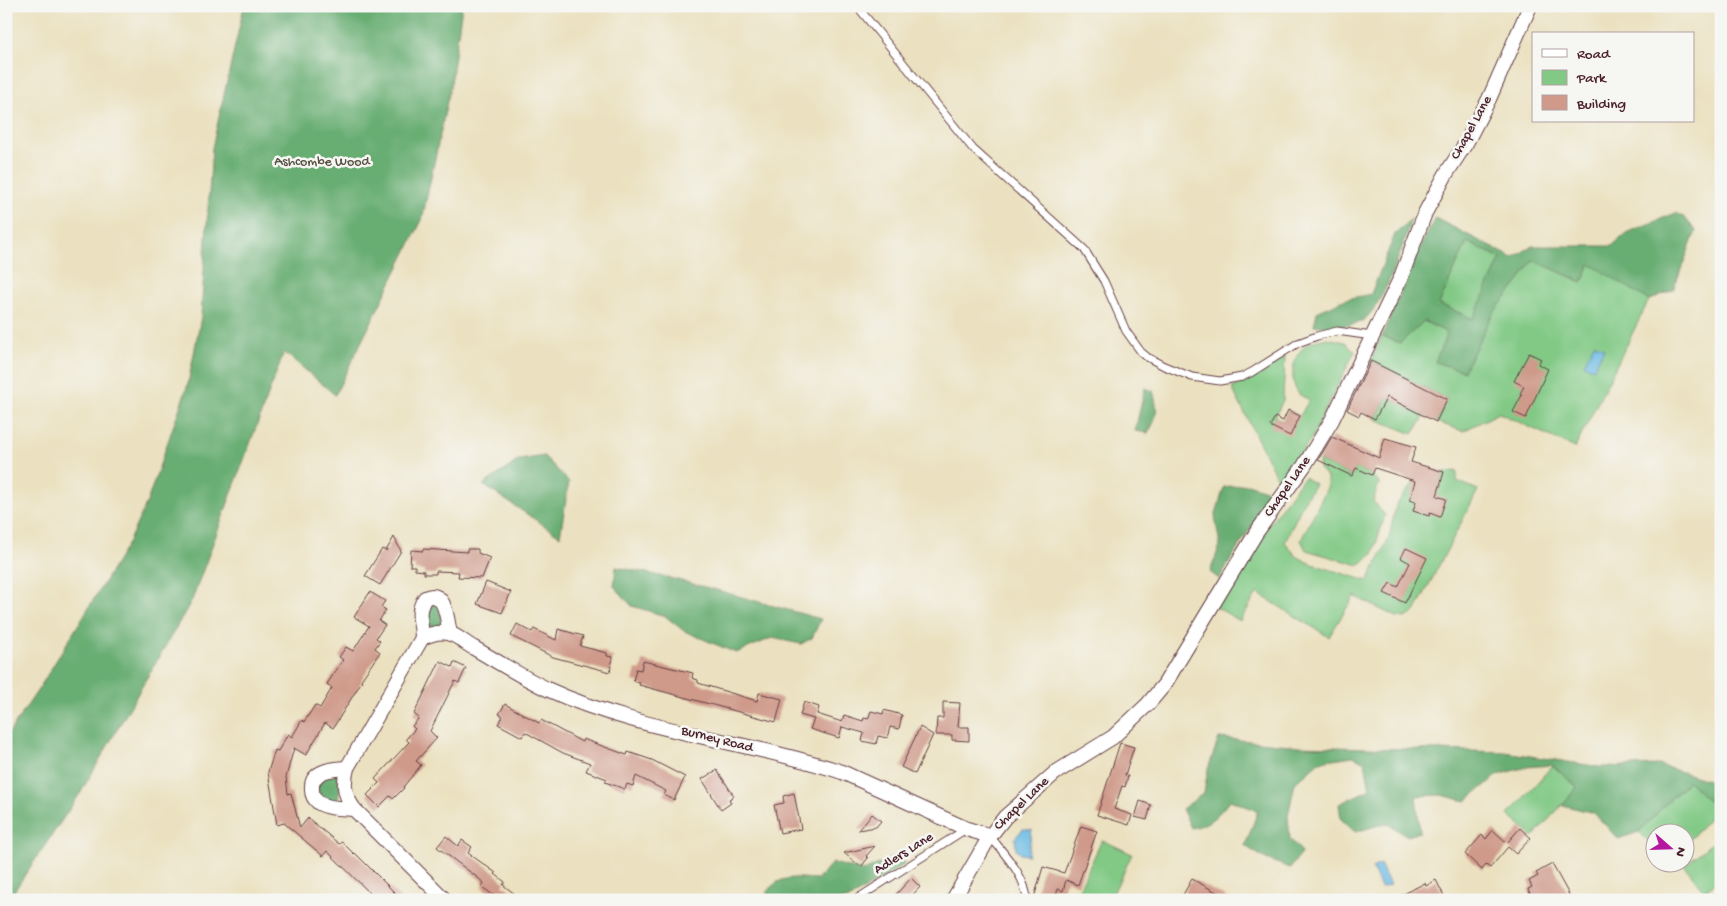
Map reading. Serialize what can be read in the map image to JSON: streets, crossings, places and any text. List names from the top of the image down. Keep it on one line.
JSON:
{"streets":{"street":["Chapel Lane","Burney Road"],"lane":["Adlers Lane"]},"crossings":[["Chapel Lane","Burney Road"],["Burney Road","Adlers Lane"]],"parks":["Ashcombe Wood"],"legend":["Road","Park","Building"],"north":"right"}
